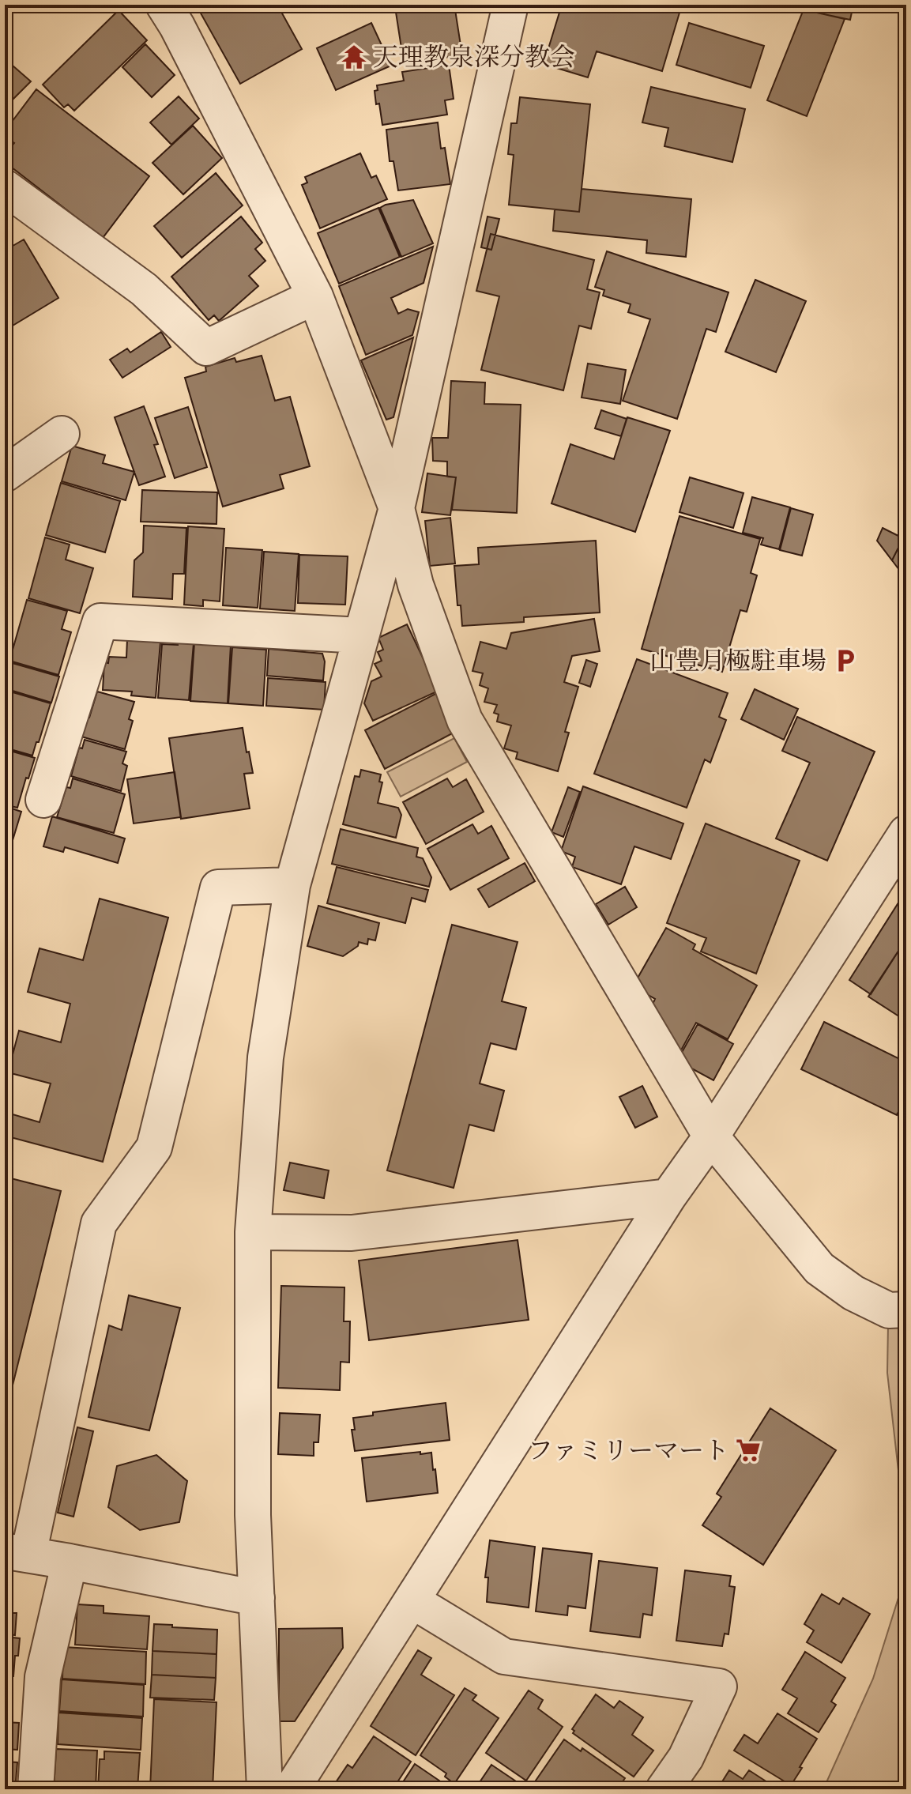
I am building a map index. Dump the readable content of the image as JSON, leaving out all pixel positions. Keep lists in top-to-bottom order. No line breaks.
{"places":{"temple":["天理教泉深分教会"],"parking":["山豊月極駐車場"],"supermarket":["ファミリーマート"]}}
